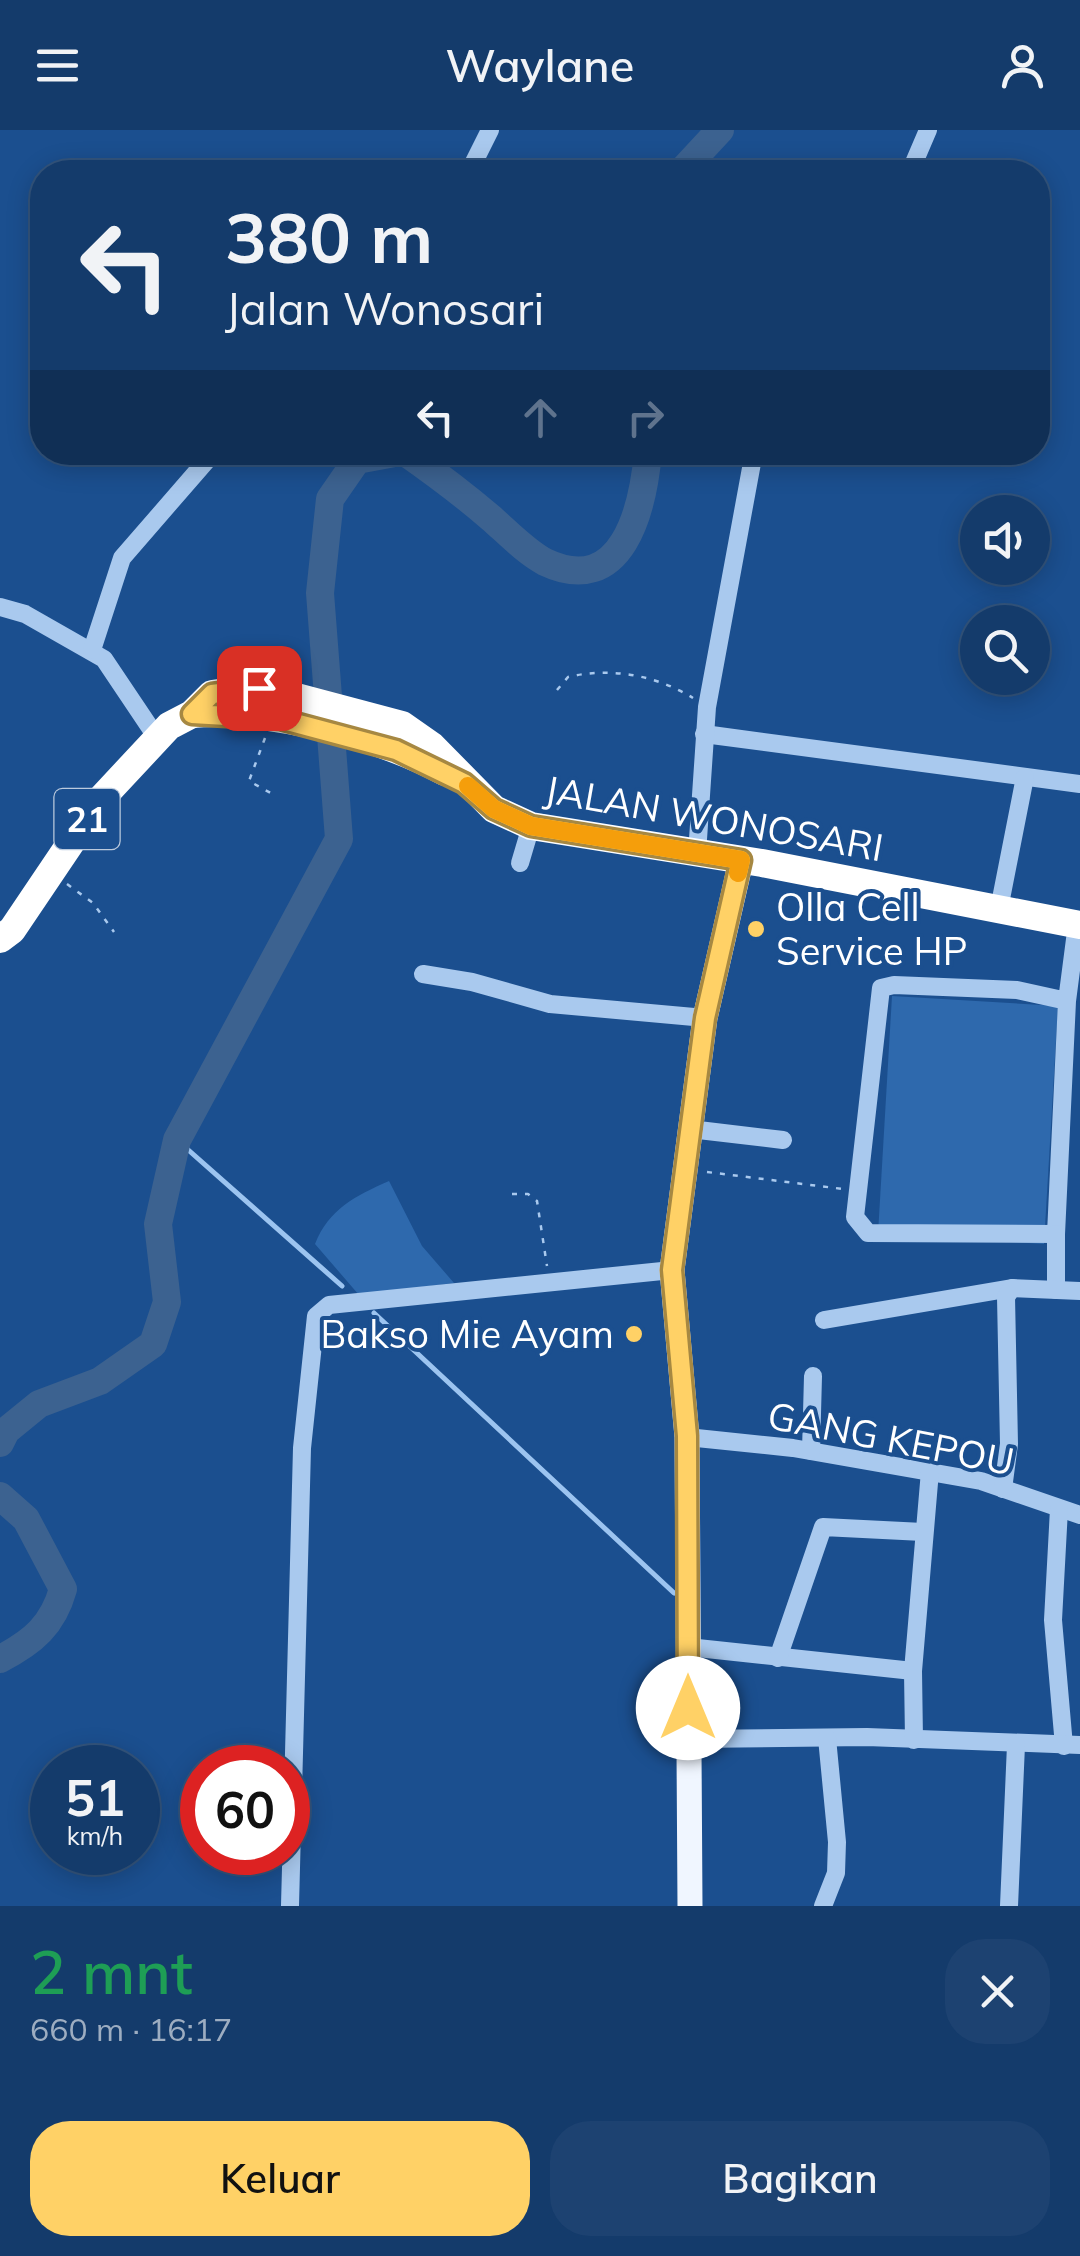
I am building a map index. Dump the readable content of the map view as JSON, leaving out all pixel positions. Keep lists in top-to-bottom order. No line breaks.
{"streets":{"highway":["JALAN WONOSARI","21"],"street":["GANG KEPOU"]},"crossings":[["JALAN WONOSARI","21"]],"places":["Olla Cell Service HP","Bakso Mie Ayam"],"page":{"header":"Waylane","turn":["380 m","Jalan Wonosari"],"speed":"51 km/h","limit":"60","heading":["2 mnt","660 m · 16:17"],"buttons":["Keluar","Bagikan"]}}
